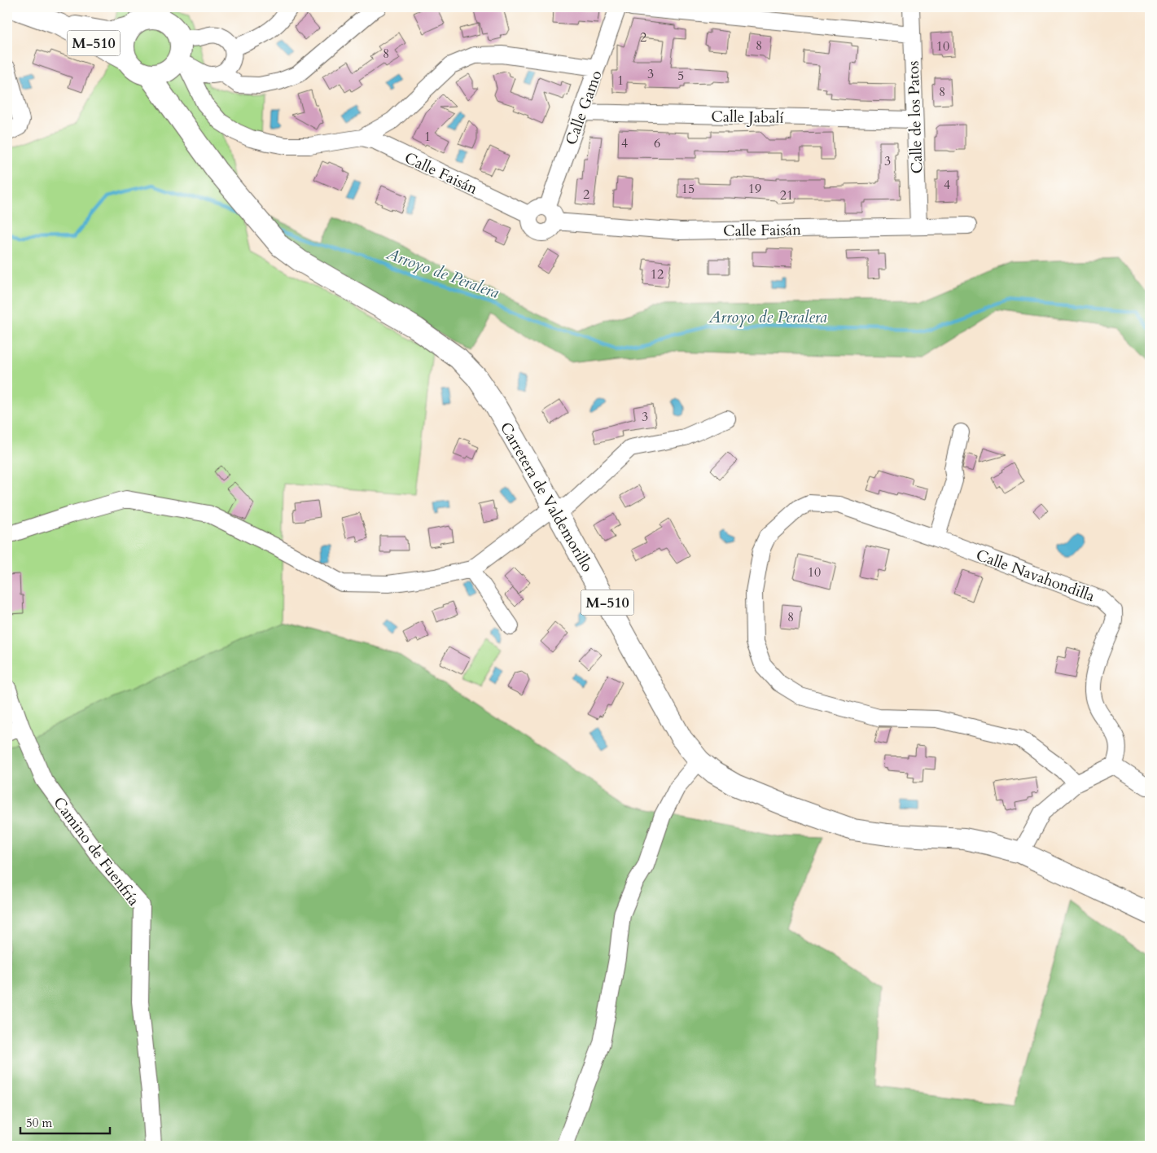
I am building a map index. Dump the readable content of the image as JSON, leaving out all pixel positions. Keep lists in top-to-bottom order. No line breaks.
{"streets":{"main road":["M-510","Carretera de Valdemorillo"],"street":["Calle Gamo","Calle Jabalí","Calle de los Patos","Calle Faisán","Calle Navahondilla","Camino de Fuenfría"]},"crossings":[["M-510","Carretera de Valdemorillo"],["Calle Gamo","Calle Jabalí"],["Calle Gamo","Calle Faisán"],["Calle Jabalí","Calle de los Patos"],["Calle de los Patos","Calle Faisán"]],"water":["Arroyo de Peralera"],"house_numbers":["2","8","10","8","3","5","1","8","1","4","6","3","4","15","19","2","21","12","3","10","8"],"scale_bar":"50 m"}
